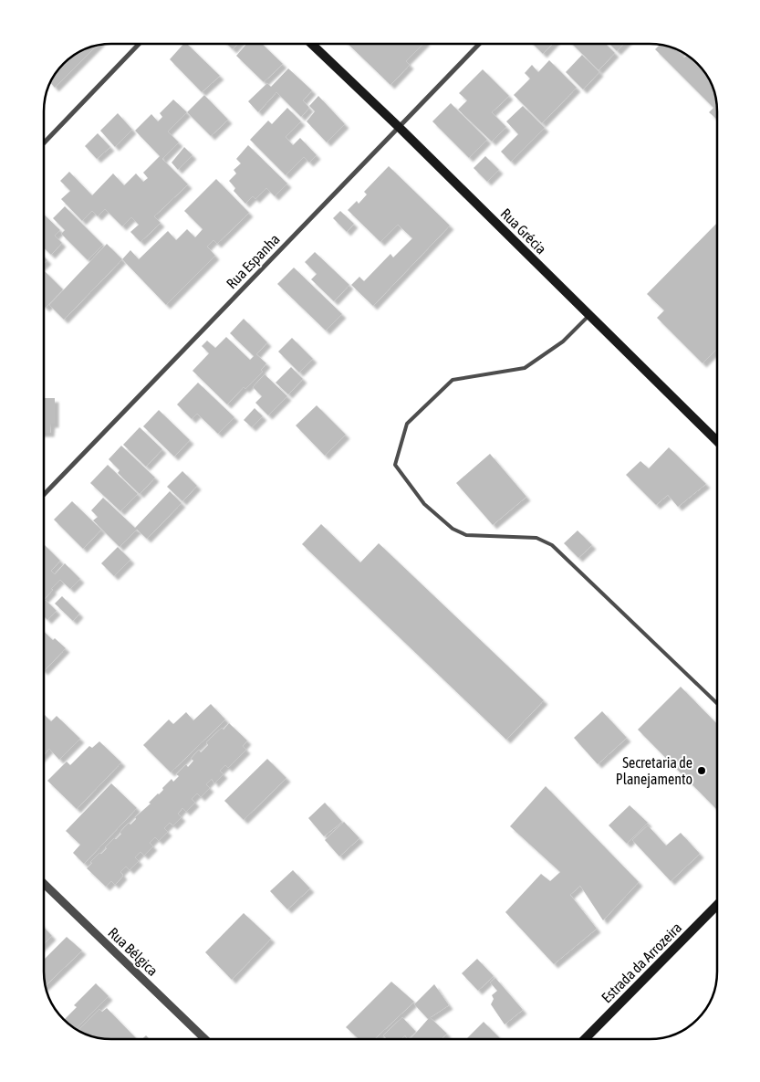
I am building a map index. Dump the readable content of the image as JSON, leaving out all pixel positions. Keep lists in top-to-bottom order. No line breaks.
{"streets":{"main road":["Rua Grécia","Estrada da Arrozeira"],"street":["Rua Espanha","Rua Bélgica"]},"crossings":[["Rua Grécia","Rua Espanha"]],"places":["Secretaria de Planejamento"]}
